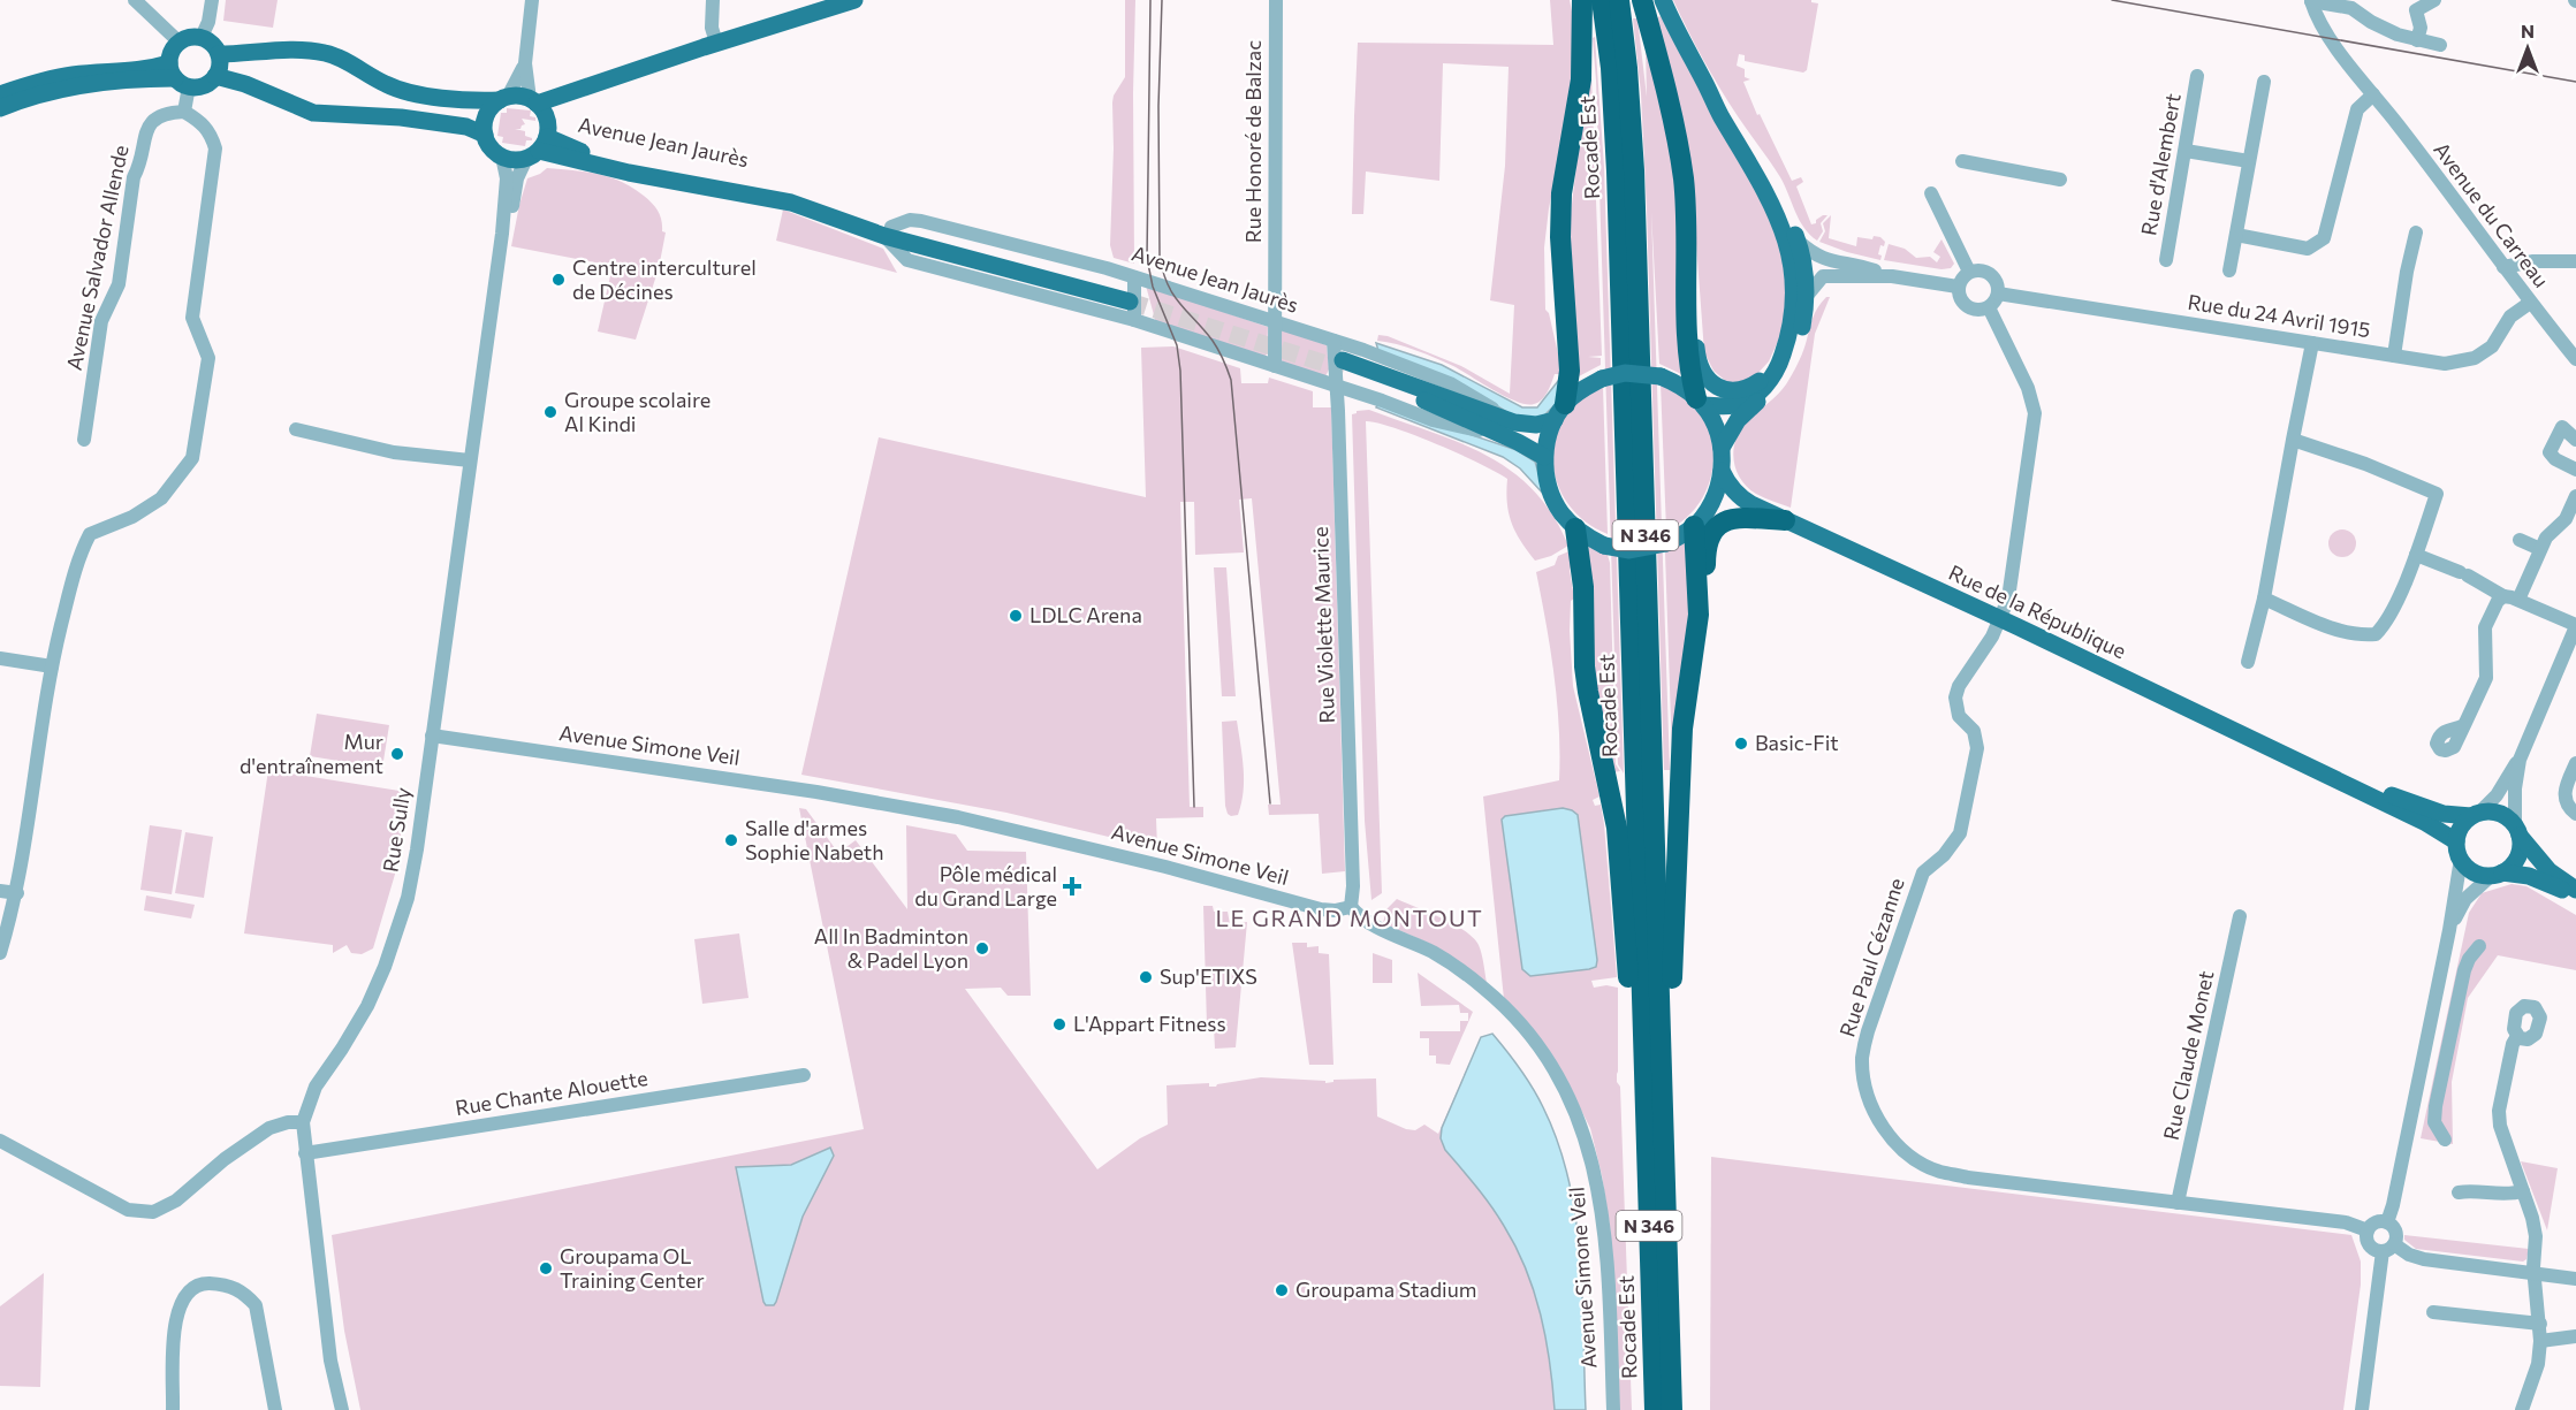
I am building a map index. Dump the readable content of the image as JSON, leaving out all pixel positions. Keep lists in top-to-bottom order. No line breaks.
{"streets":{"highway":["Rocade Est","N 346"],"main road":["Avenue Jean Jaurès","Rue de la République"],"street":["Rue Honoré de Balzac","Rue d'Alembert","Avenue du Carreau","Avenue Salvador Allende","Rue du 24 Avril 1915","Rue Violette Maurice","Avenue Simone Veil","Rue Sully","Rue Paul Cézanne","Rue Claude Monet","Rue Chante Alouette"]},"crossings":[["Rue Honoré de Balzac","Avenue Jean Jaurès"],["Avenue Jean Jaurès","Rue de la République"],["Avenue Jean Jaurès","Rue Violette Maurice"],["Avenue Jean Jaurès","Rue Sully"],["Avenue du Carreau","Rue du 24 Avril 1915"],["Rue du 24 Avril 1915","Rue Paul Cézanne"],["Rue de la République","Rue Paul Cézanne"],["Rue Violette Maurice","Avenue Simone Veil"],["Avenue Simone Veil","Rue Sully"],["Rue Sully","Rue Chante Alouette"],["Rue Paul Cézanne","Rue Claude Monet"]],"districts":["LE GRAND MONTOUT"],"places":{"other":["Centre interculturel de Décines","Groupe scolaire Al Kindi","LDLC Arena","Basic-Fit","Mur d'entraînement","Salle d'armes Sophie Nabeth","All In Badminton & Padel Lyon","Sup'ETIXS","L'Appart Fitness","Groupama OL Training Center","Groupama Stadium"],"health":["Pôle médical du Grand Large"]},"north":"top"}
